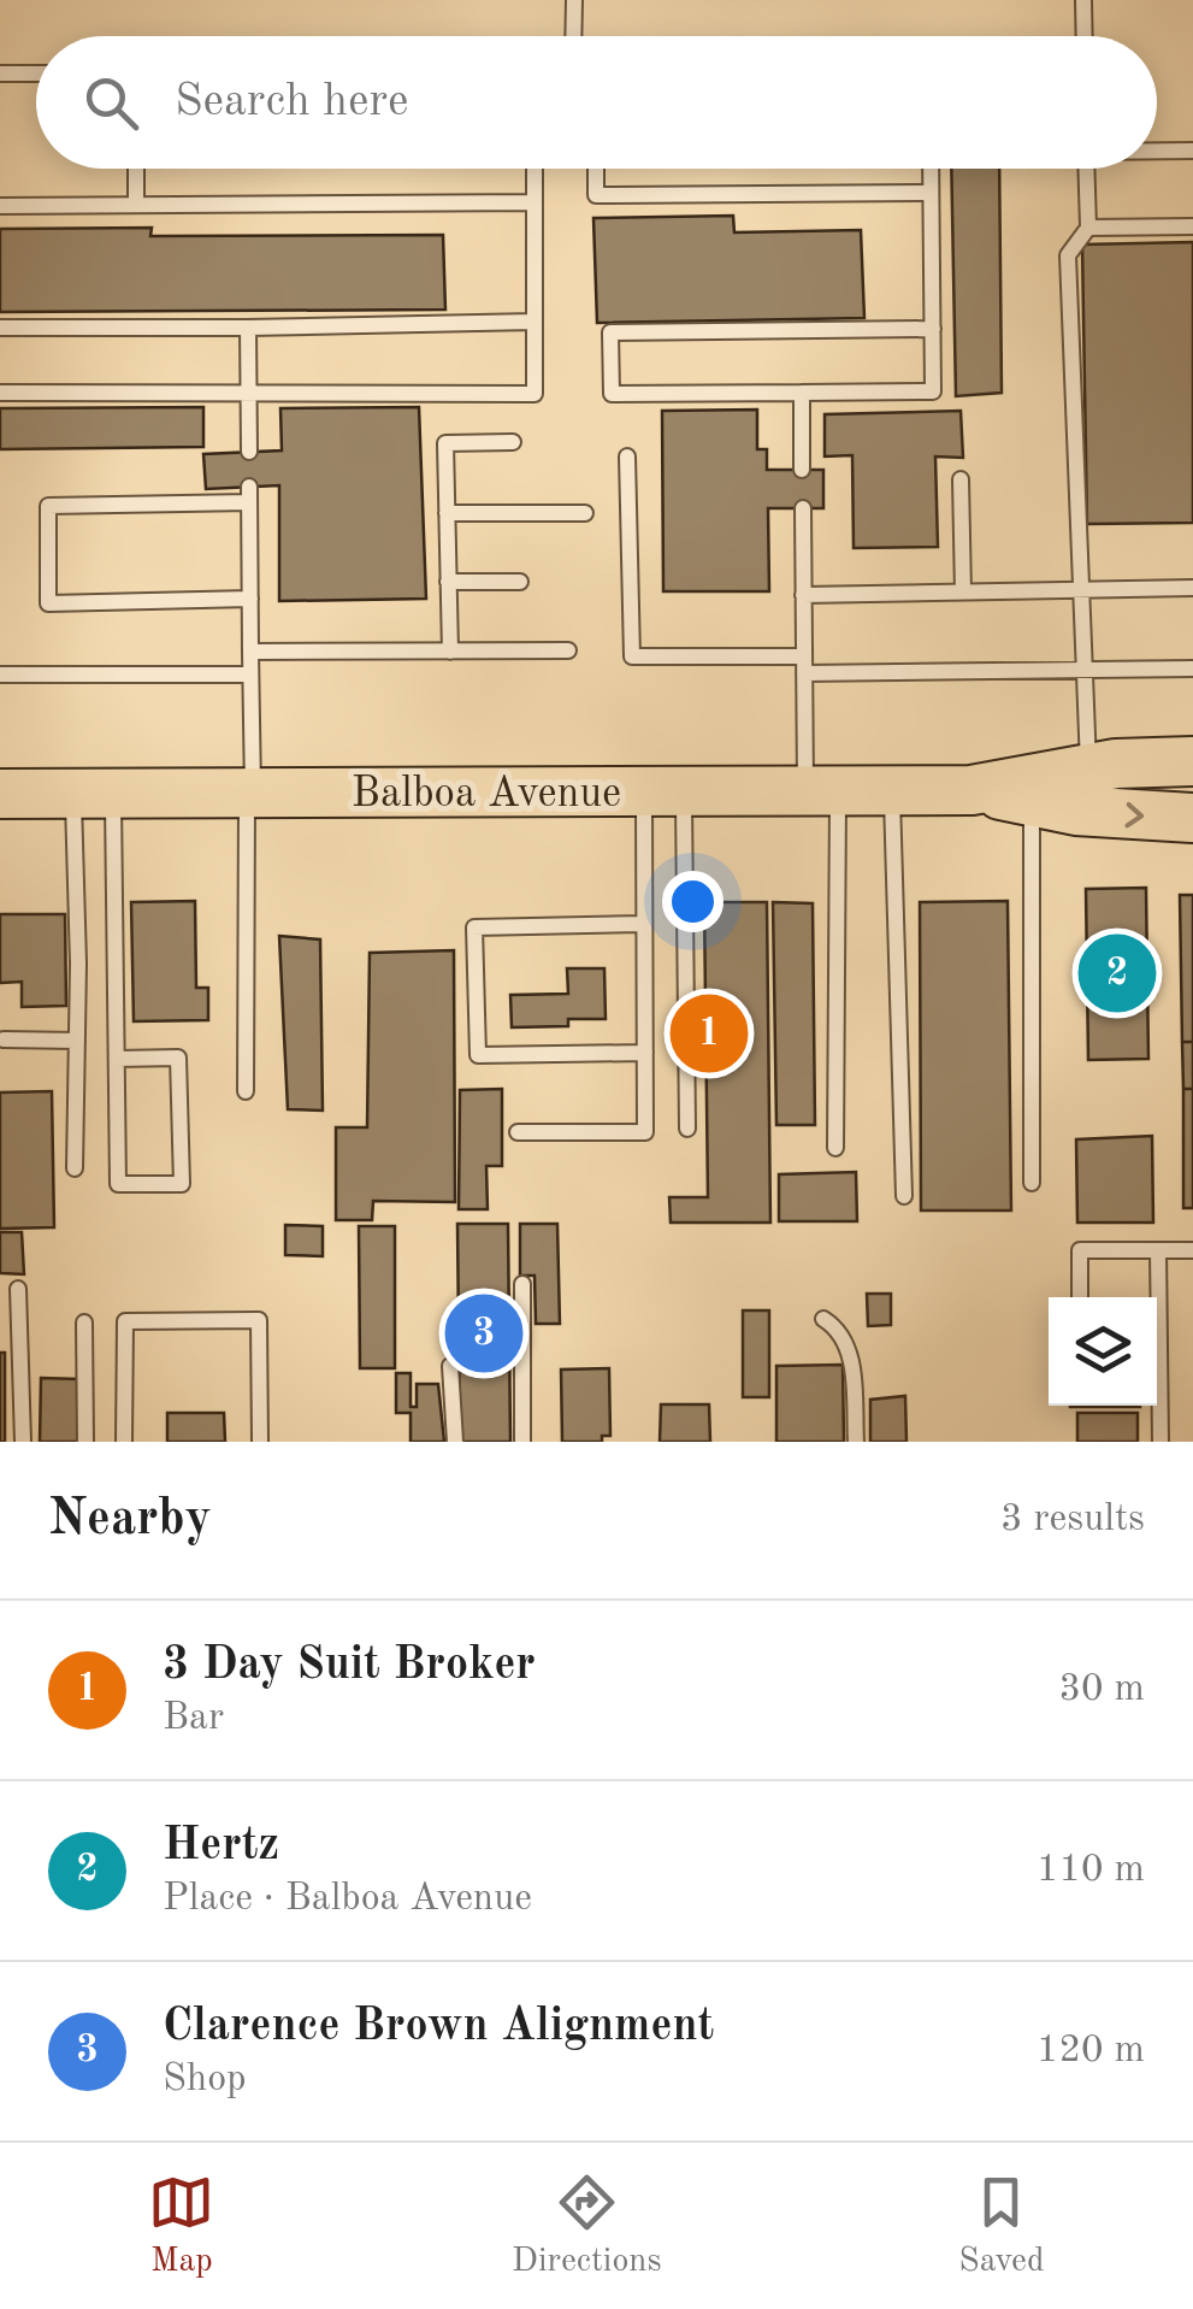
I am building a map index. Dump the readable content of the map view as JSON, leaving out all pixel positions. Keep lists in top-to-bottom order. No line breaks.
{"streets":{"main road":["Balboa Avenue"]},"page":{"search":"Search here","pins":["2","1","3"],"heading":["Nearby","3 results"],"list":[{"mark":"1","name":"3 Day Suit Broker","note":"Bar","value":"30 m"},{"mark":"2","name":"Hertz","note":"Place · Balboa Avenue","value":"110 m"},{"mark":"3","name":"Clarence Brown Alignment","note":"Shop","value":"120 m"}],"nav":["Map","Directions","Saved"]}}
